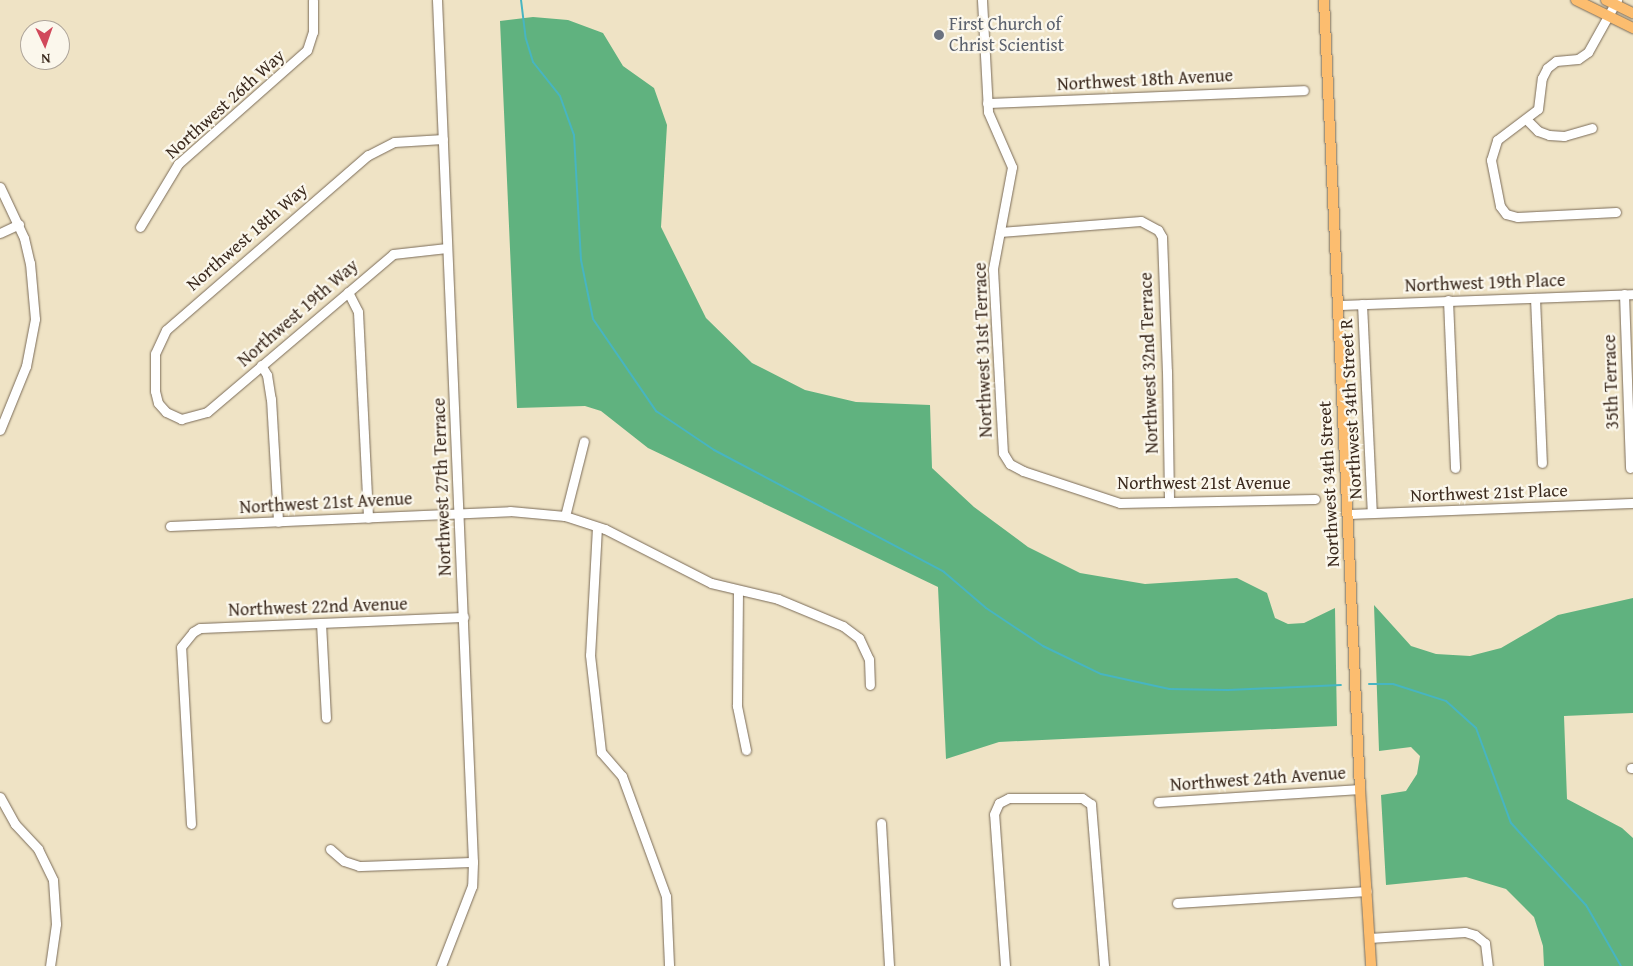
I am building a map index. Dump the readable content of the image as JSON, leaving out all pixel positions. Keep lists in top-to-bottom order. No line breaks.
{"streets":{"main road":["Northwest 34th Street"],"street":["Northwest 18th Avenue","Northwest 26th Way","Northwest 18th Way","Northwest 19th Place","Northwest 19th Way","Northwest 31st Terrace","Northwest 32nd Terrace","35th Terrace","Northwest 34th Street R","Northwest 21st Avenue","Northwest 27th Terrace","Northwest 21st Place","Northwest 22nd Avenue","Northwest 24th Avenue"]},"crossings":[["Northwest 18th Avenue","Northwest 31st Terrace"],["Northwest 18th Way","Northwest 19th Way"],["Northwest 18th Way","Northwest 27th Terrace"],["Northwest 19th Place","35th Terrace"],["Northwest 19th Place","Northwest 34th Street R"],["Northwest 19th Place","Northwest 34th Street"],["Northwest 19th Way","Northwest 27th Terrace"],["Northwest 31st Terrace","Northwest 32nd Terrace"],["Northwest 31st Terrace","Northwest 21st Avenue"],["Northwest 32nd Terrace","Northwest 21st Avenue"],["Northwest 34th Street R","Northwest 21st Place"],["Northwest 21st Avenue","Northwest 27th Terrace"],["Northwest 34th Street","Northwest 21st Place"],["Northwest 34th Street","Northwest 24th Avenue"],["Northwest 27th Terrace","Northwest 22nd Avenue"]],"places":["First Church of Christ Scientist"],"north":"bottom"}
